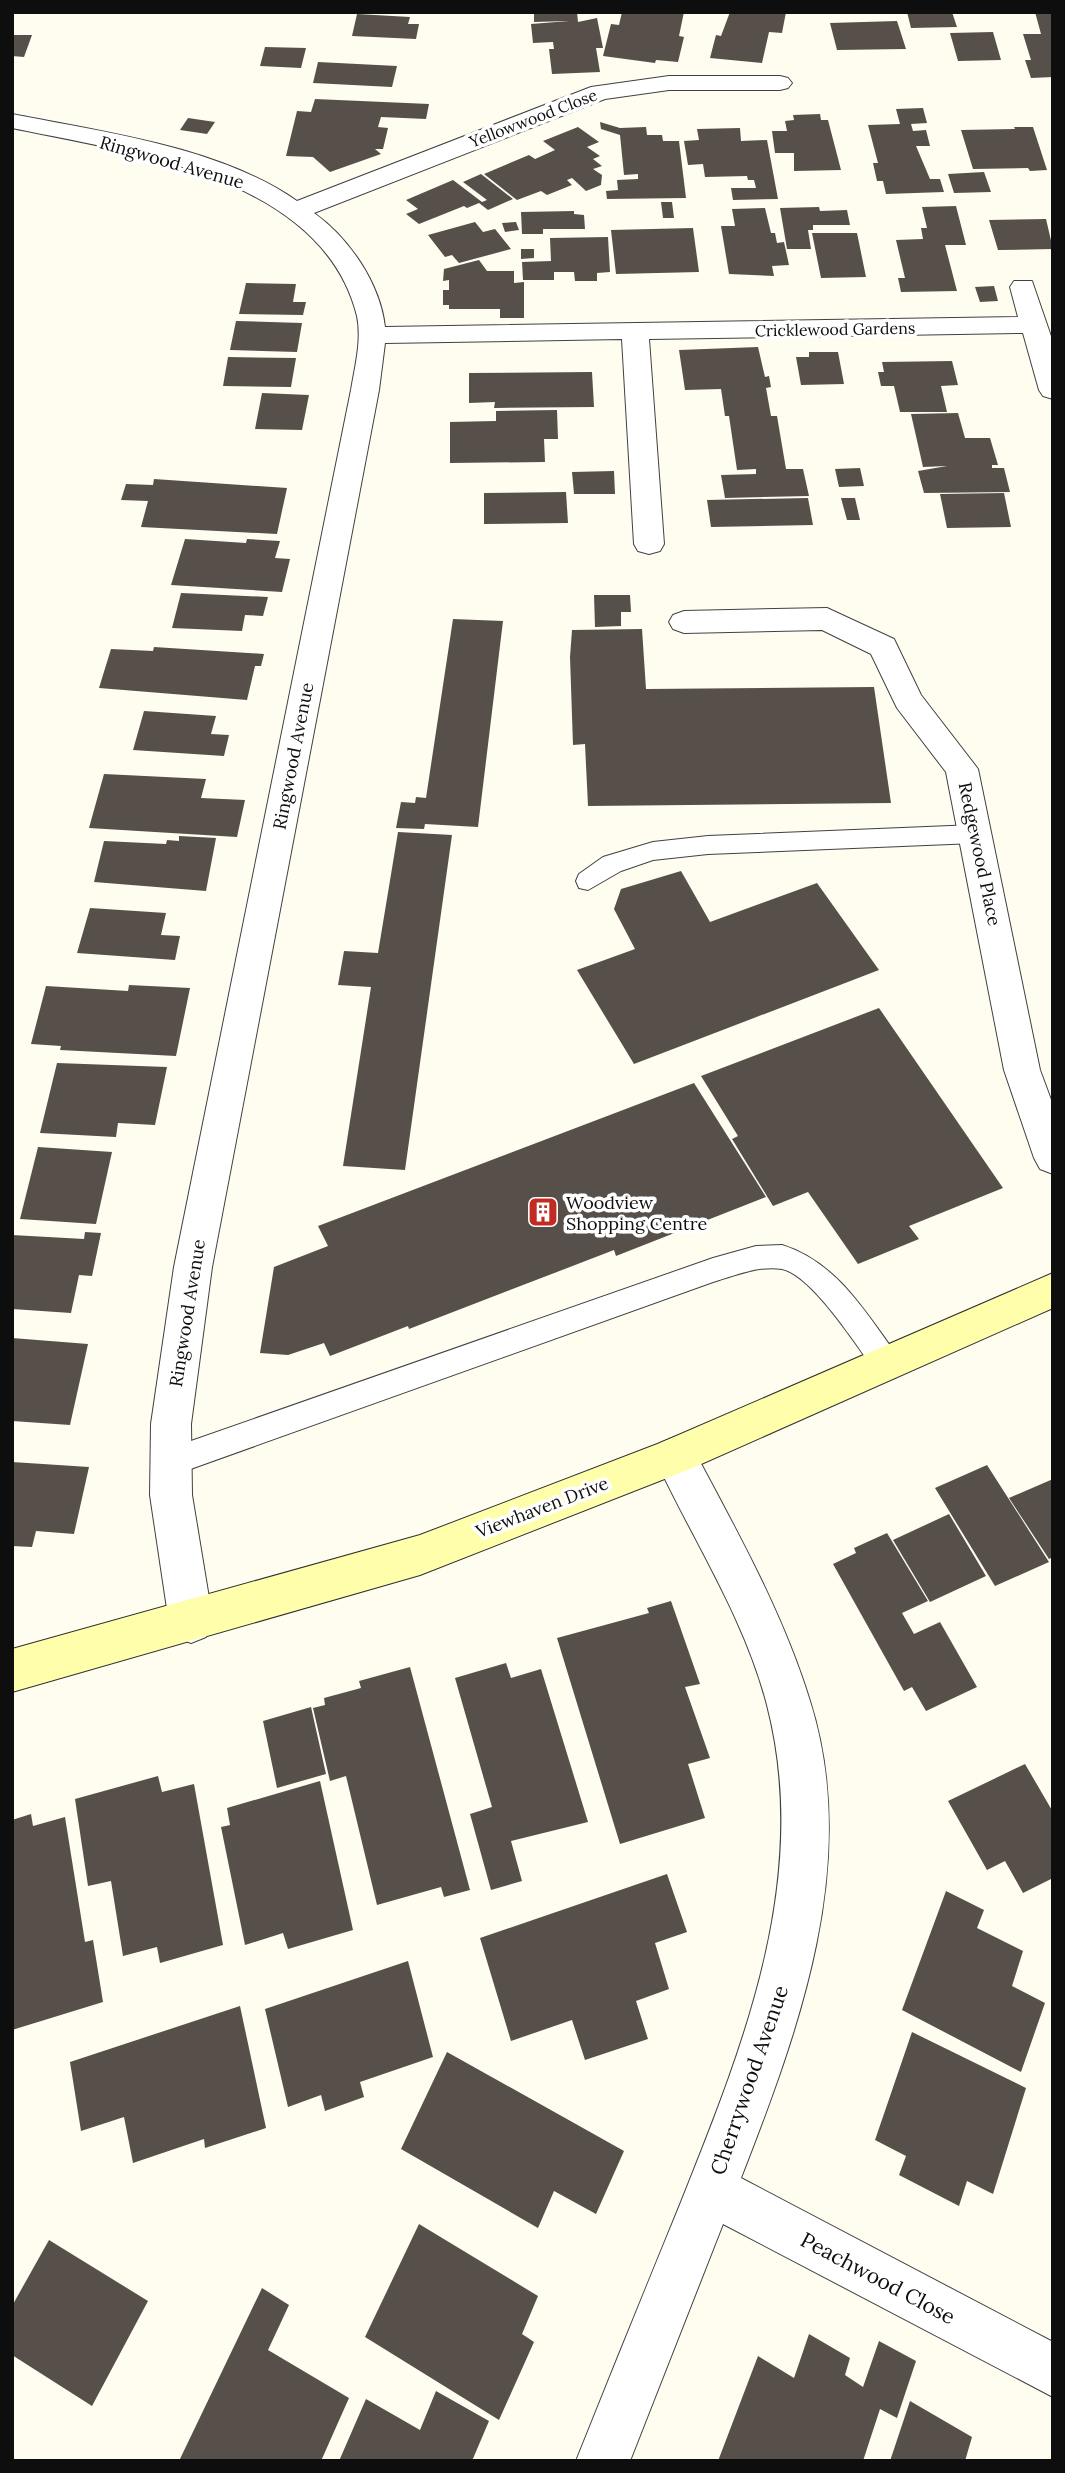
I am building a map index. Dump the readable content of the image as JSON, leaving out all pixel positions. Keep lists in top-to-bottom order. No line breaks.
{"streets":{"street":["Yellowwood Close","Ringwood Avenue","Cricklewood Gardens","Redgewood Place","Viewhaven Drive","Cherrywood Avenue","Peachwood Close"]},"crossings":[["Yellowwood Close","Ringwood Avenue"],["Ringwood Avenue","Cricklewood Gardens"],["Ringwood Avenue","Viewhaven Drive"],["Viewhaven Drive","Cherrywood Avenue"],["Cherrywood Avenue","Peachwood Close"]],"places":{"building":["Woodview Shopping Centre"]}}
